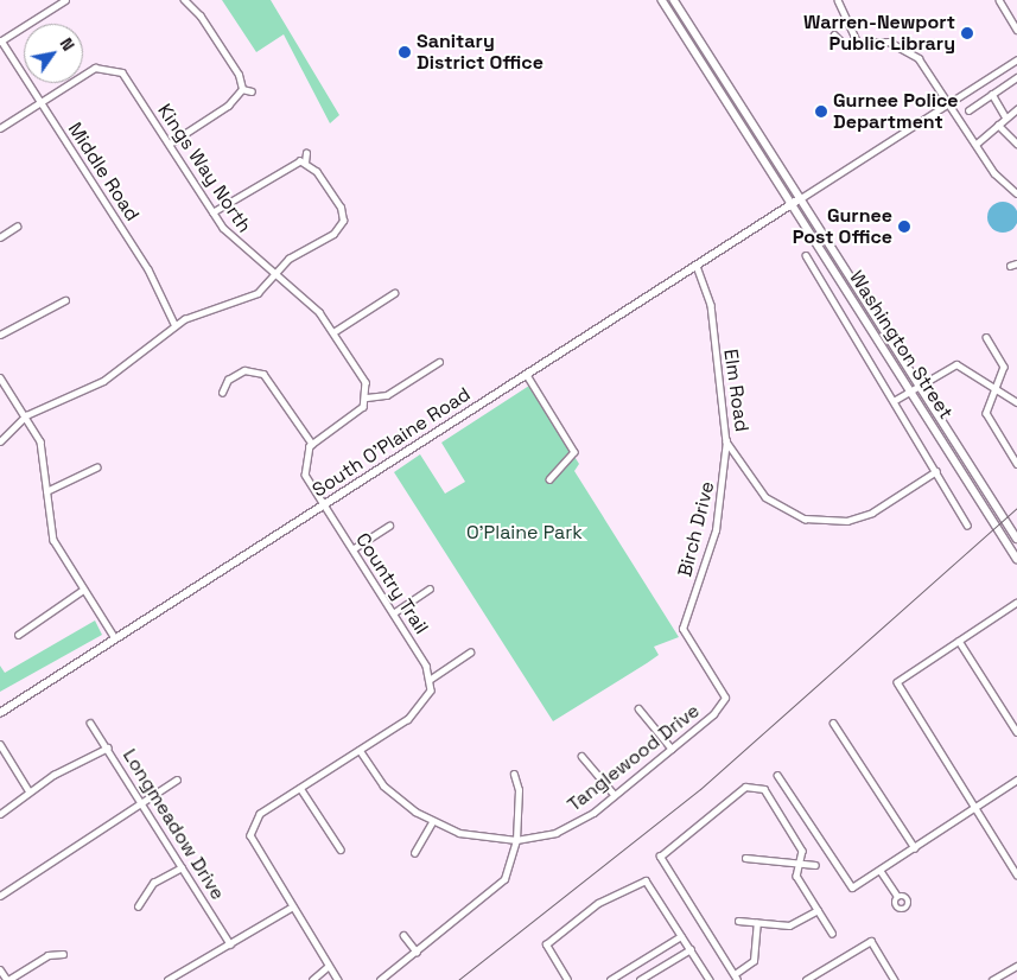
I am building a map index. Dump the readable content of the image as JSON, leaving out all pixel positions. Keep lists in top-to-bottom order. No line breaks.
{"streets":{"main road":["Washington Street","South O'Plaine Road"],"street":["Kings Way North","Middle Road","Elm Road","Birch Drive","Country Trail","Tanglewood Drive","Longmeadow Drive"]},"crossings":[["Kings Way North","Middle Road"],["Washington Street","South O'Plaine Road"],["Elm Road","South O'Plaine Road"],["Elm Road","Birch Drive"],["South O'Plaine Road","Country Trail"],["Birch Drive","Tanglewood Drive"]],"parks":["O'Plaine Park"],"places":["Warren-Newport Public Library","Sanitary District Office","Gurnee Police Department","Gurnee Post Office"],"north":"top right"}
